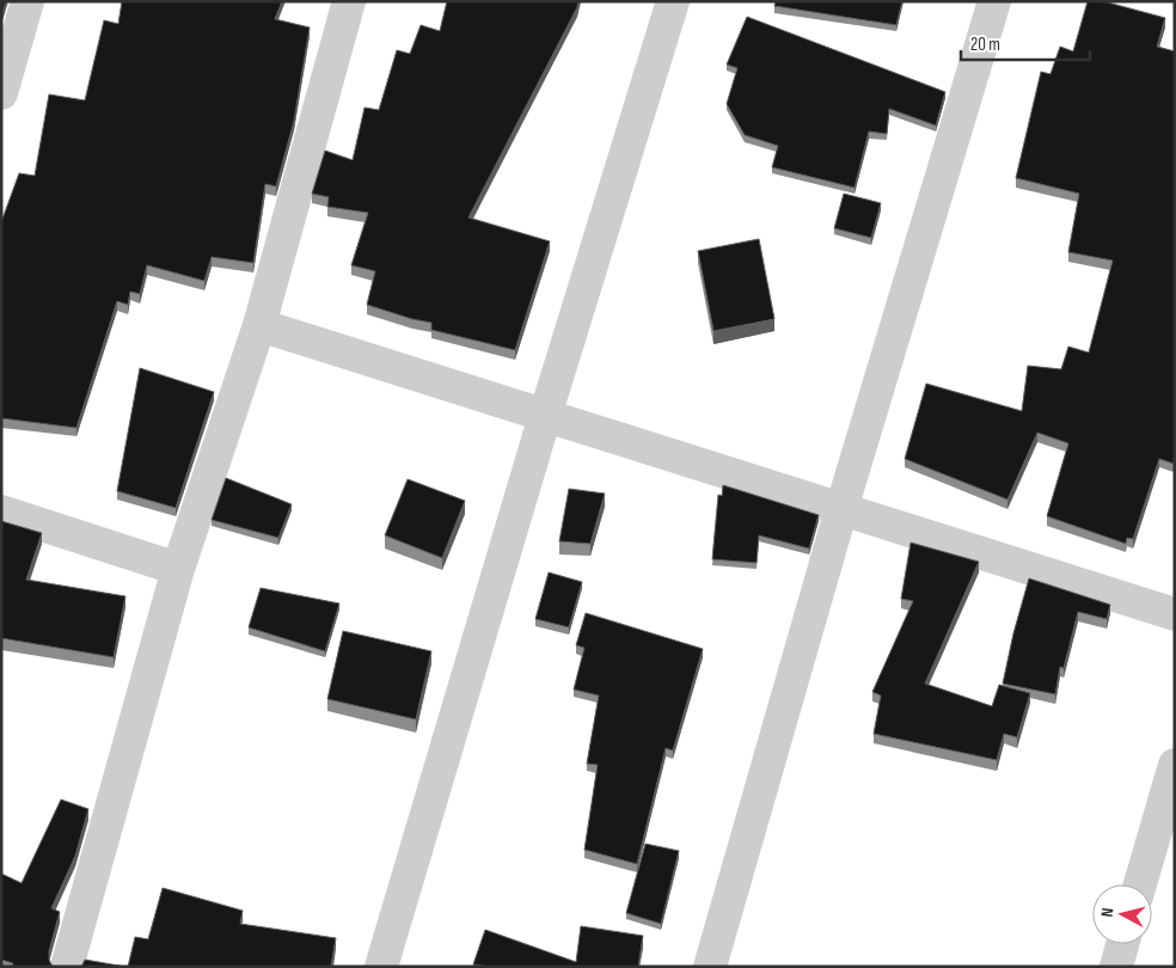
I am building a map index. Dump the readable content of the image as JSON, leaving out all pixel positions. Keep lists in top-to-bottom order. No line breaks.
{"scale_bar":"20 m","north":"left"}
